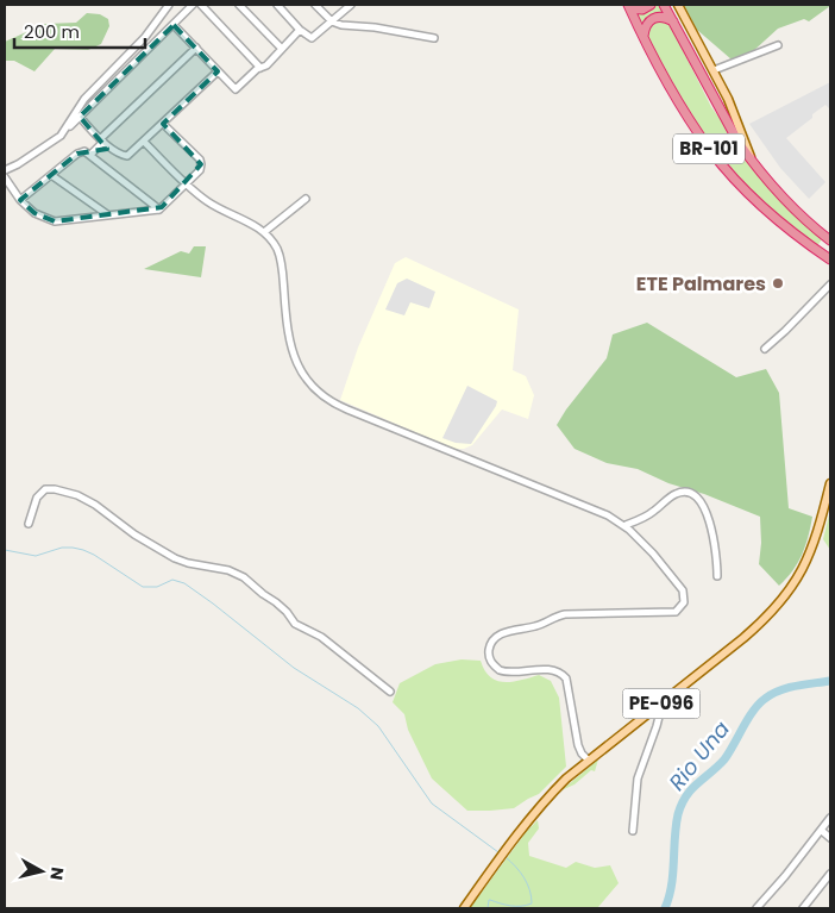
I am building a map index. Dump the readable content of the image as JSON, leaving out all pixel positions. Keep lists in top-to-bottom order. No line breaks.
{"streets":{"highway":["BR-101"],"main road":["PE-096"]},"water":["Rio Una"],"places":["ETE Palmares"],"scale_bar":"200 m","north":"right"}
